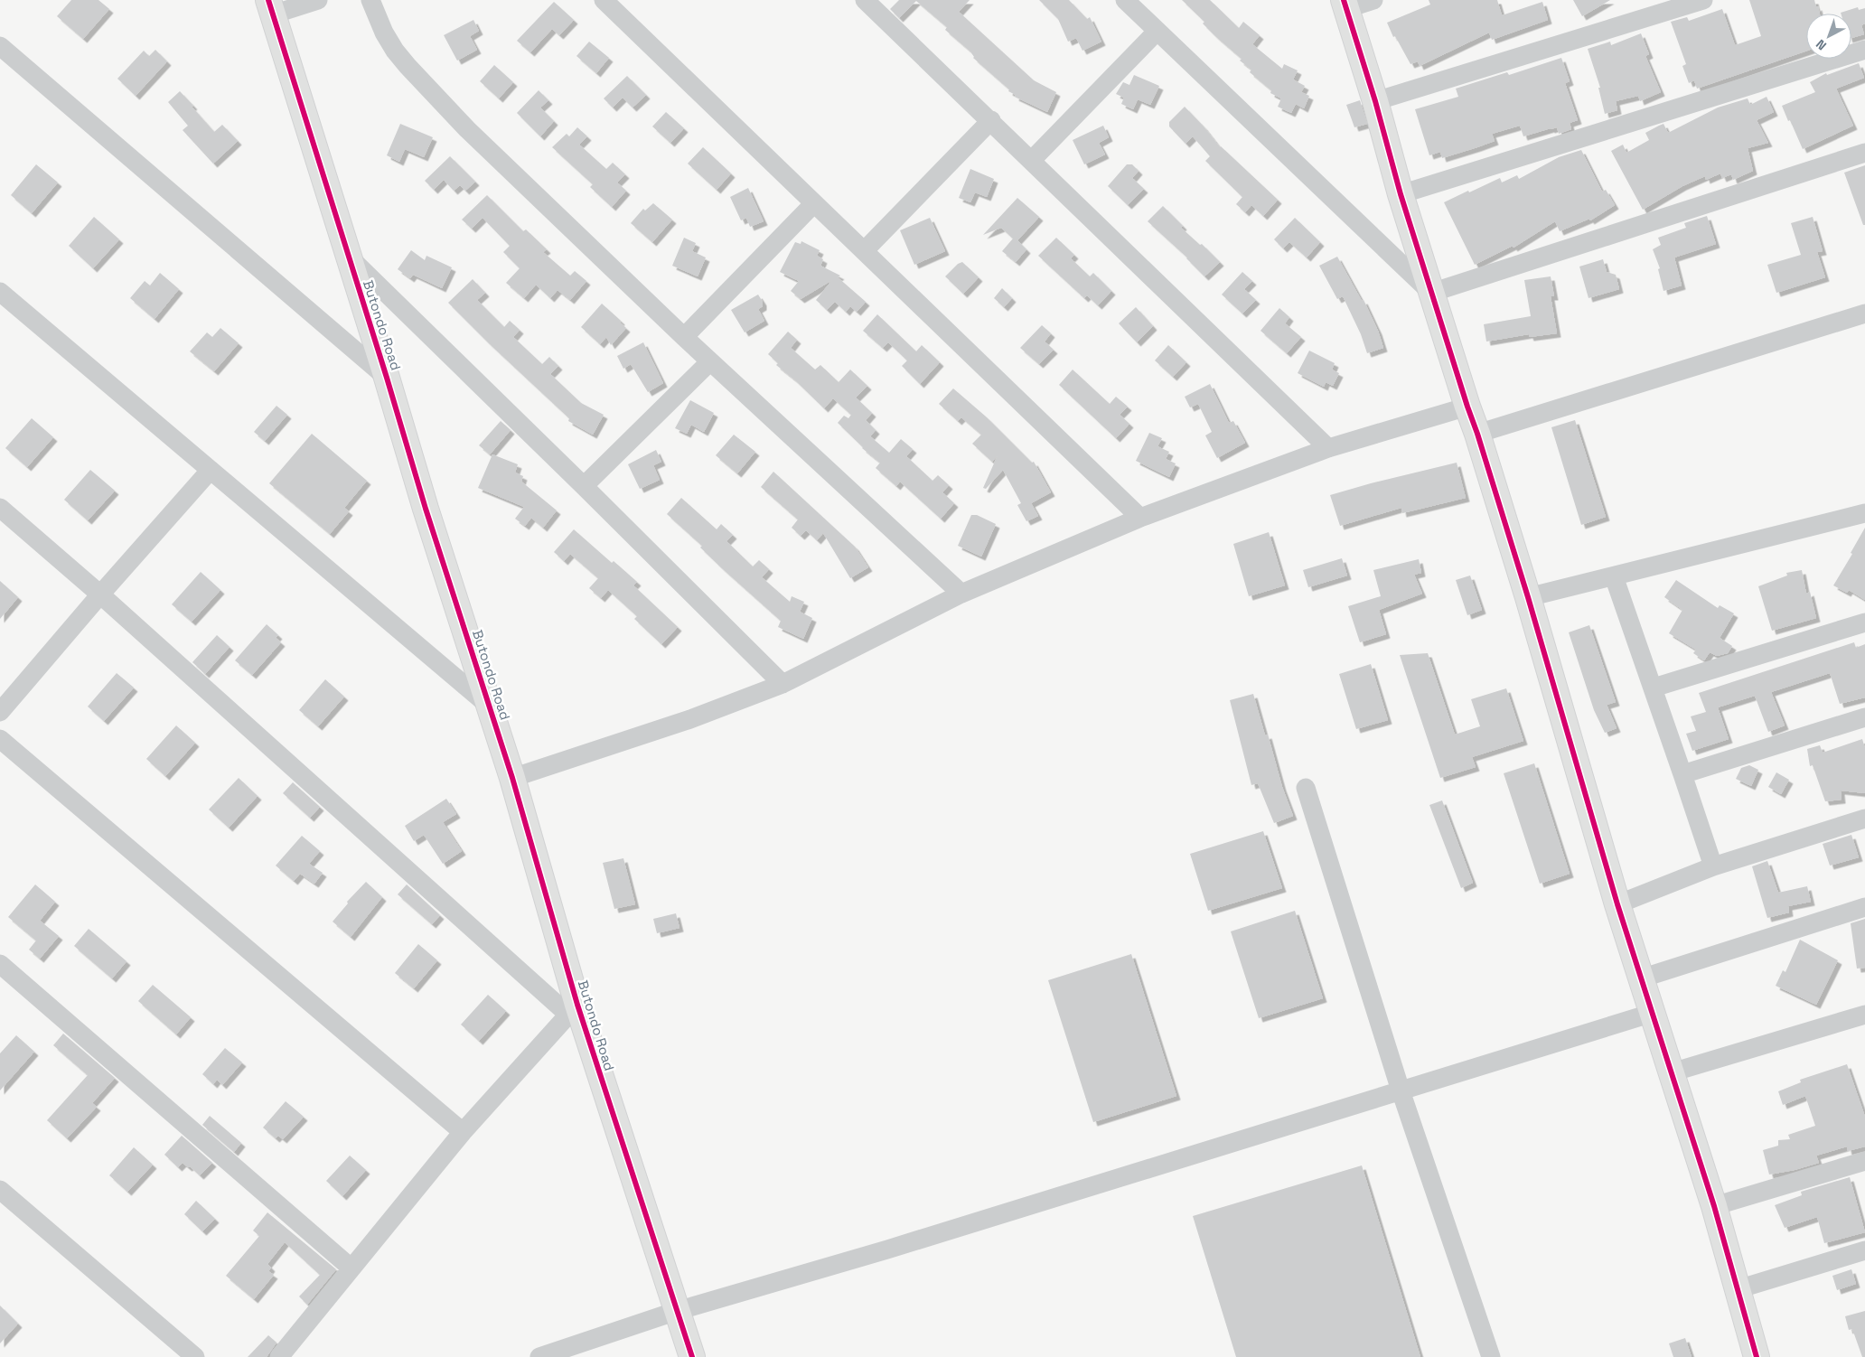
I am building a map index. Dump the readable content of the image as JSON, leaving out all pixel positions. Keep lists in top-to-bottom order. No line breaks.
{"streets":{"street":["Butondo Road"]},"north":"bottom left"}
